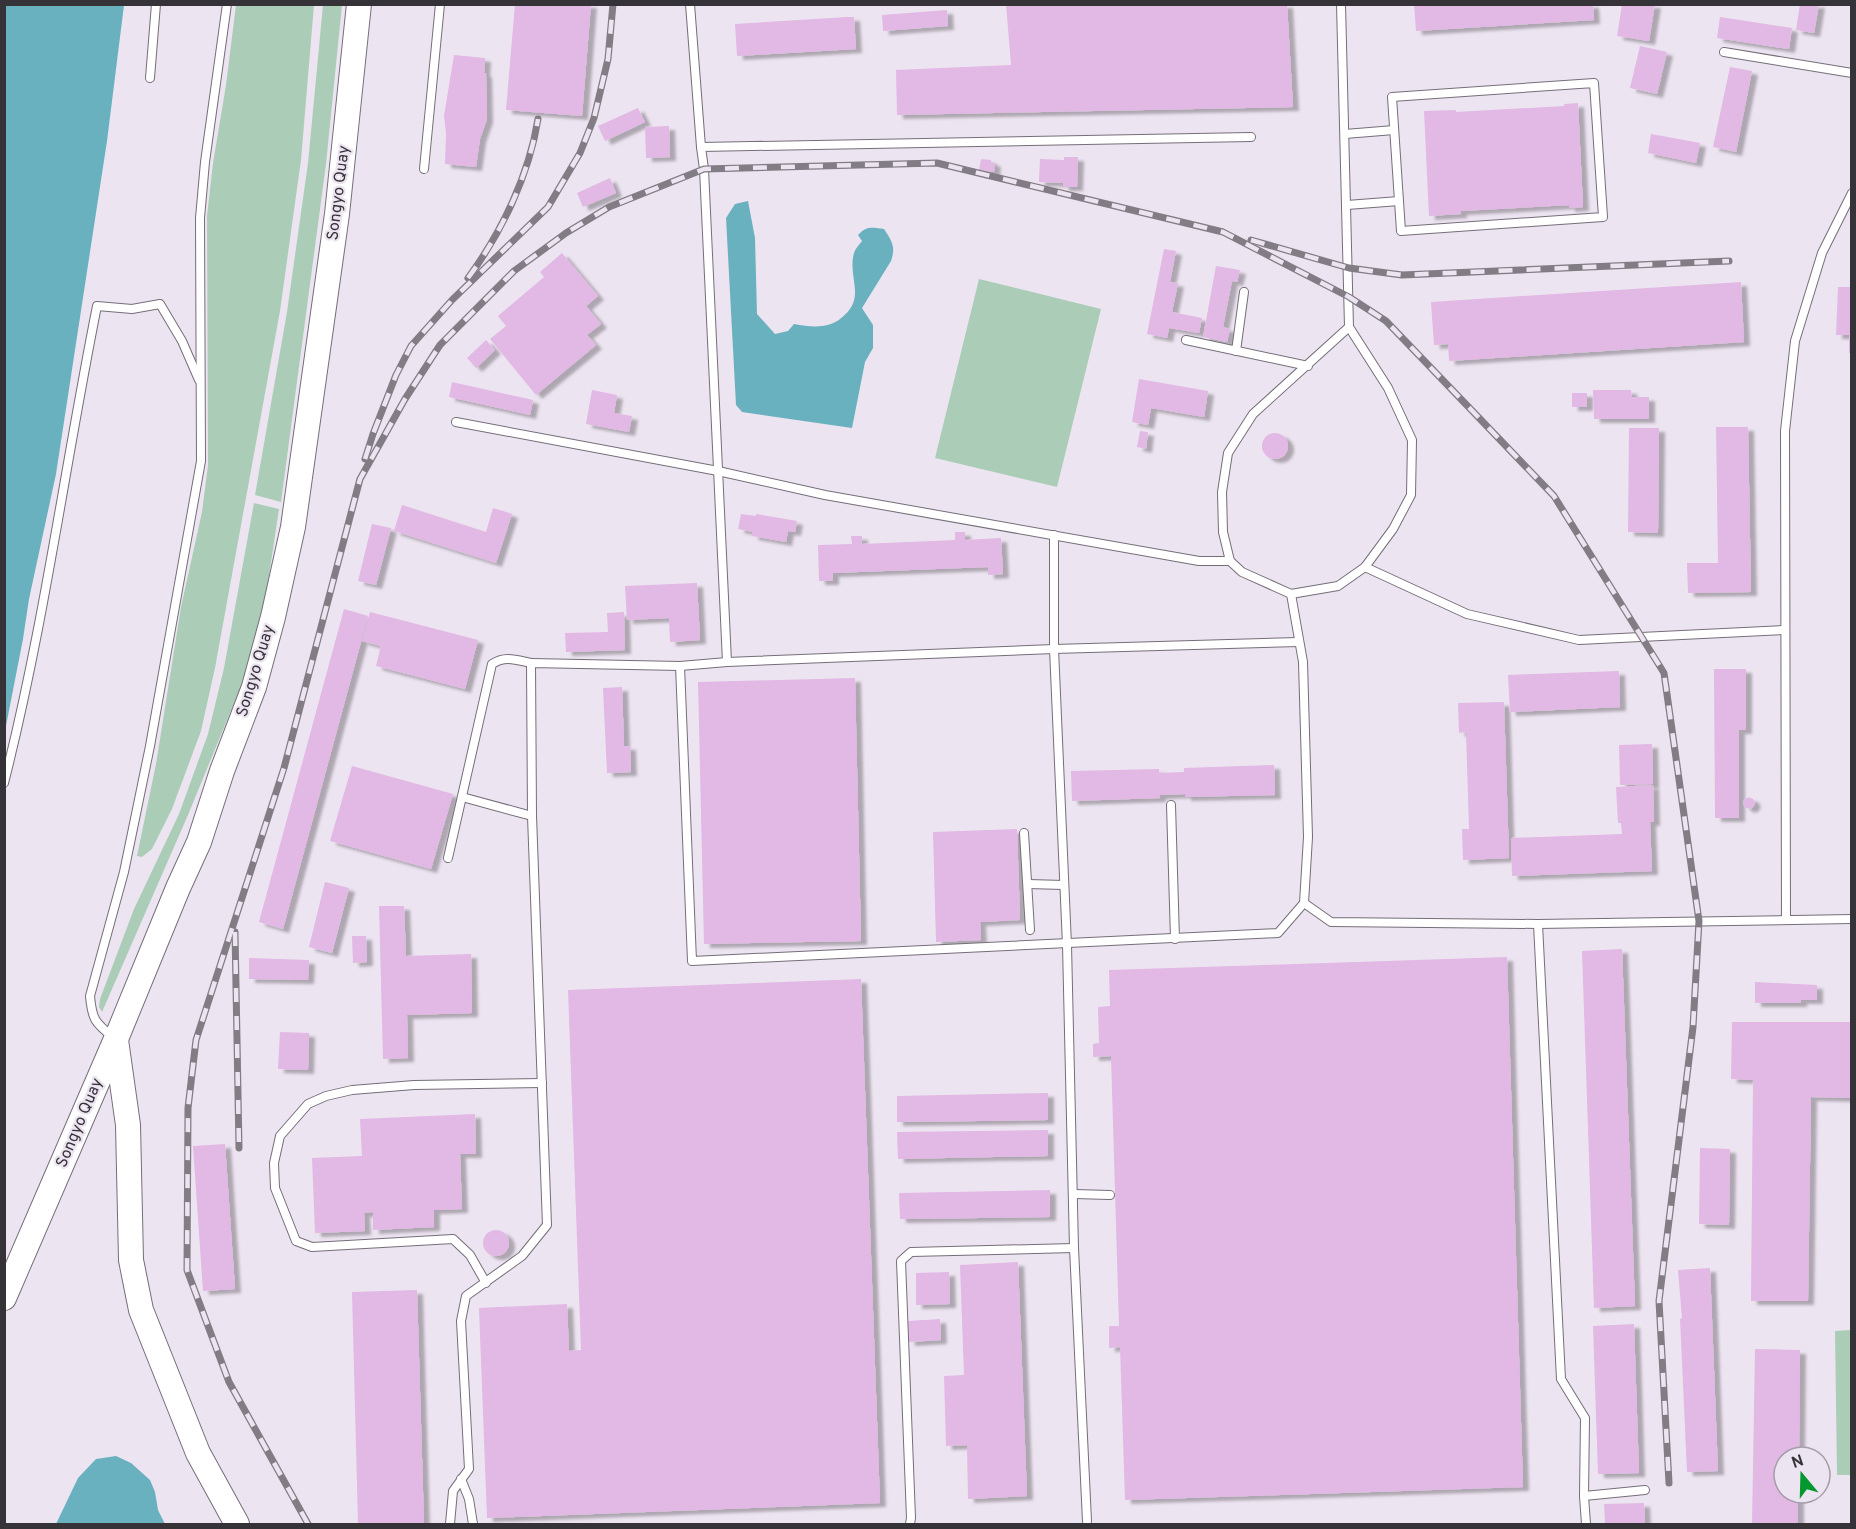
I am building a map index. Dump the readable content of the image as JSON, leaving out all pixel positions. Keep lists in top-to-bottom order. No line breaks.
{"streets":{"main road":["Songyo Quay"]},"north":"top"}
